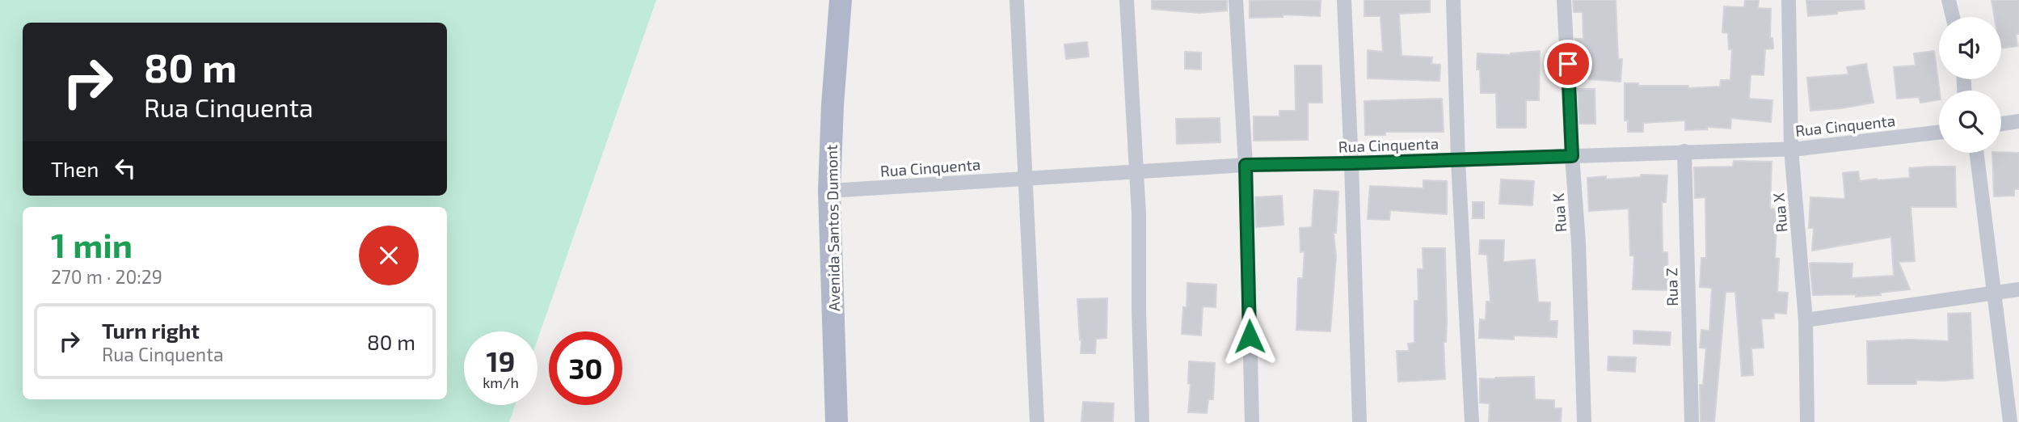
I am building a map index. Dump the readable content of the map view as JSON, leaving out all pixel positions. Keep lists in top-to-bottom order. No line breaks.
{"streets":{"main road":["Avenida Santos Dumont"],"street":["Rua Cinquenta","Rua K","Rua X","Rua Z"]},"crossings":[["Rua Cinquenta","Rua K"],["Rua Cinquenta","Rua X"],["Rua Cinquenta","Avenida Santos Dumont"],["Rua Cinquenta","Rua Z"]],"page":{"turn":["80 m","Rua Cinquenta"],"then":"Then","heading":["1 min","270 m · 20:29"],"list":[{"name":"Turn right","note":"Rua Cinquenta","value":"80 m"}],"speed":"19 km/h","limit":"30"}}
